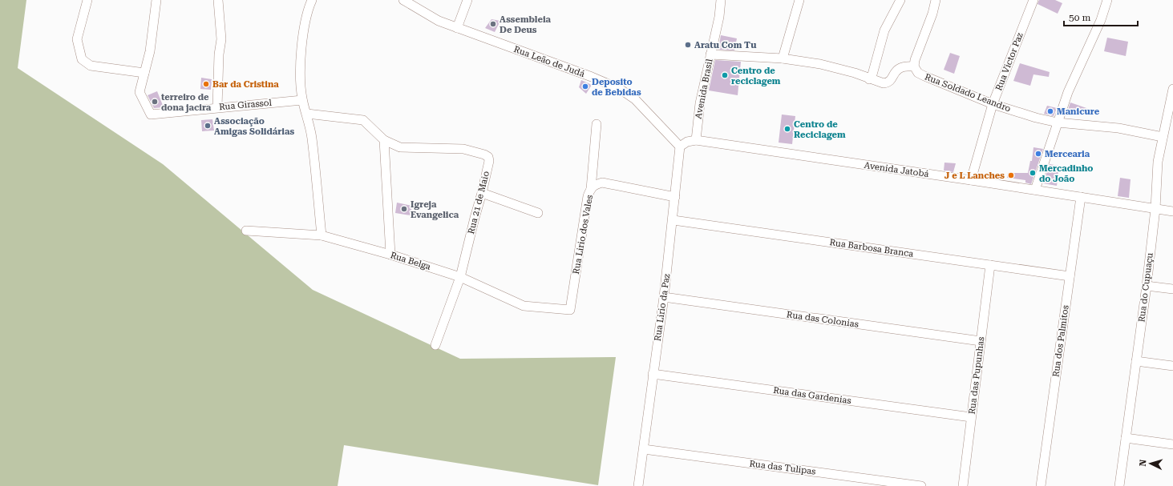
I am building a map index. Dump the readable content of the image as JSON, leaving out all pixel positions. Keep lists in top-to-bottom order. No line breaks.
{"streets":{"street":["Rua Leão de Judá","Rua Victor Paz","Avenida Brasil","Rua Soldado Leandro","Rua Girassol","Avenida Jatobá","Rua 21 de Maio","Rua Lirio dos Vales","Rua Barbosa Branca","Rua Belga","Rua do Cupuaçu","Rua Lirio da Paz","Rua das Colonias","Rua dos Palmitos","Rua das Pupunhas","Rua das Gardenias","Rua das Tulipas"]},"crossings":[["Rua Leão de Judá","Rua Lirio da Paz"],["Rua Victor Paz","Rua Soldado Leandro"],["Rua Victor Paz","Avenida Jatobá"],["Avenida Brasil","Avenida Jatobá"],["Rua Soldado Leandro","Rua do Cupuaçu"],["Avenida Jatobá","Rua do Cupuaçu"],["Avenida Jatobá","Rua dos Palmitos"],["Rua 21 de Maio","Rua Belga"],["Rua Lirio dos Vales","Rua Belga"],["Rua Lirio dos Vales","Rua Lirio da Paz"],["Rua Barbosa Branca","Rua Lirio da Paz"],["Rua Barbosa Branca","Rua dos Palmitos"],["Rua Barbosa Branca","Rua das Pupunhas"],["Rua Lirio da Paz","Rua das Colonias"],["Rua Lirio da Paz","Rua das Gardenias"],["Rua Lirio da Paz","Rua das Tulipas"],["Rua das Colonias","Rua das Pupunhas"],["Rua das Pupunhas","Rua das Gardenias"]],"places":["Assembleia De Deus","Aratu Com Tu","Centro de reciclagem","Bar da Cristina","Deposito de Bebidas","terreiro de dona jacira","Manicure","Associação Amigas Solidárias","Centro de Reciclagem","Mercearia","Mercadinho do João","J e L Lanches","Igreja Evangelica"],"scale_bar":"50 m","north":"left"}
